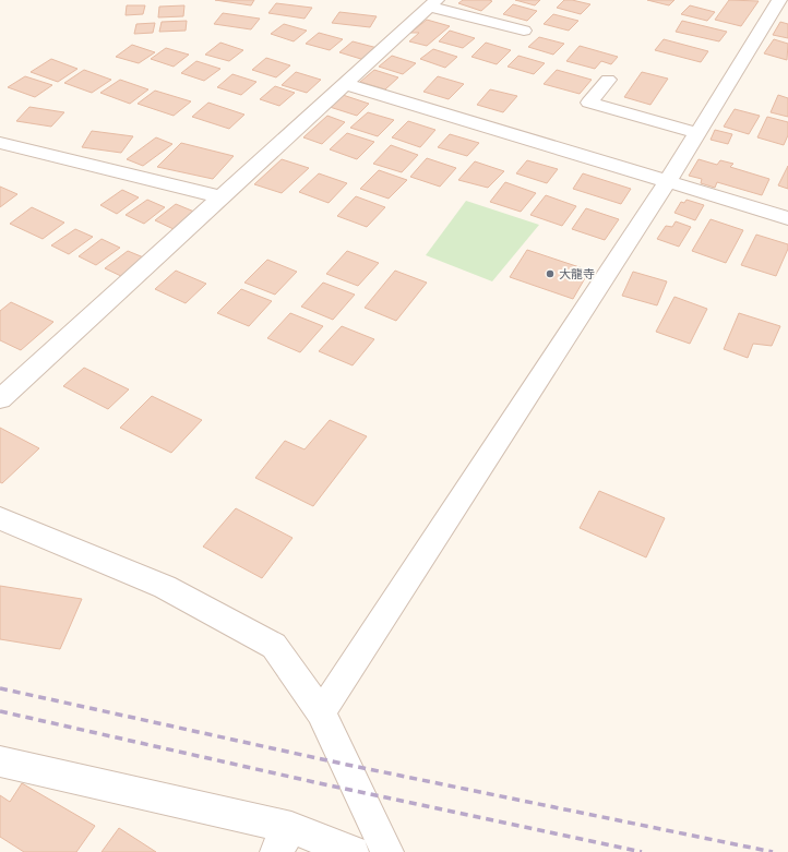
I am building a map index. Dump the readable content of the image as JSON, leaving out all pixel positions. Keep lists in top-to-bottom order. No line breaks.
{"places":["大龍寺"]}
